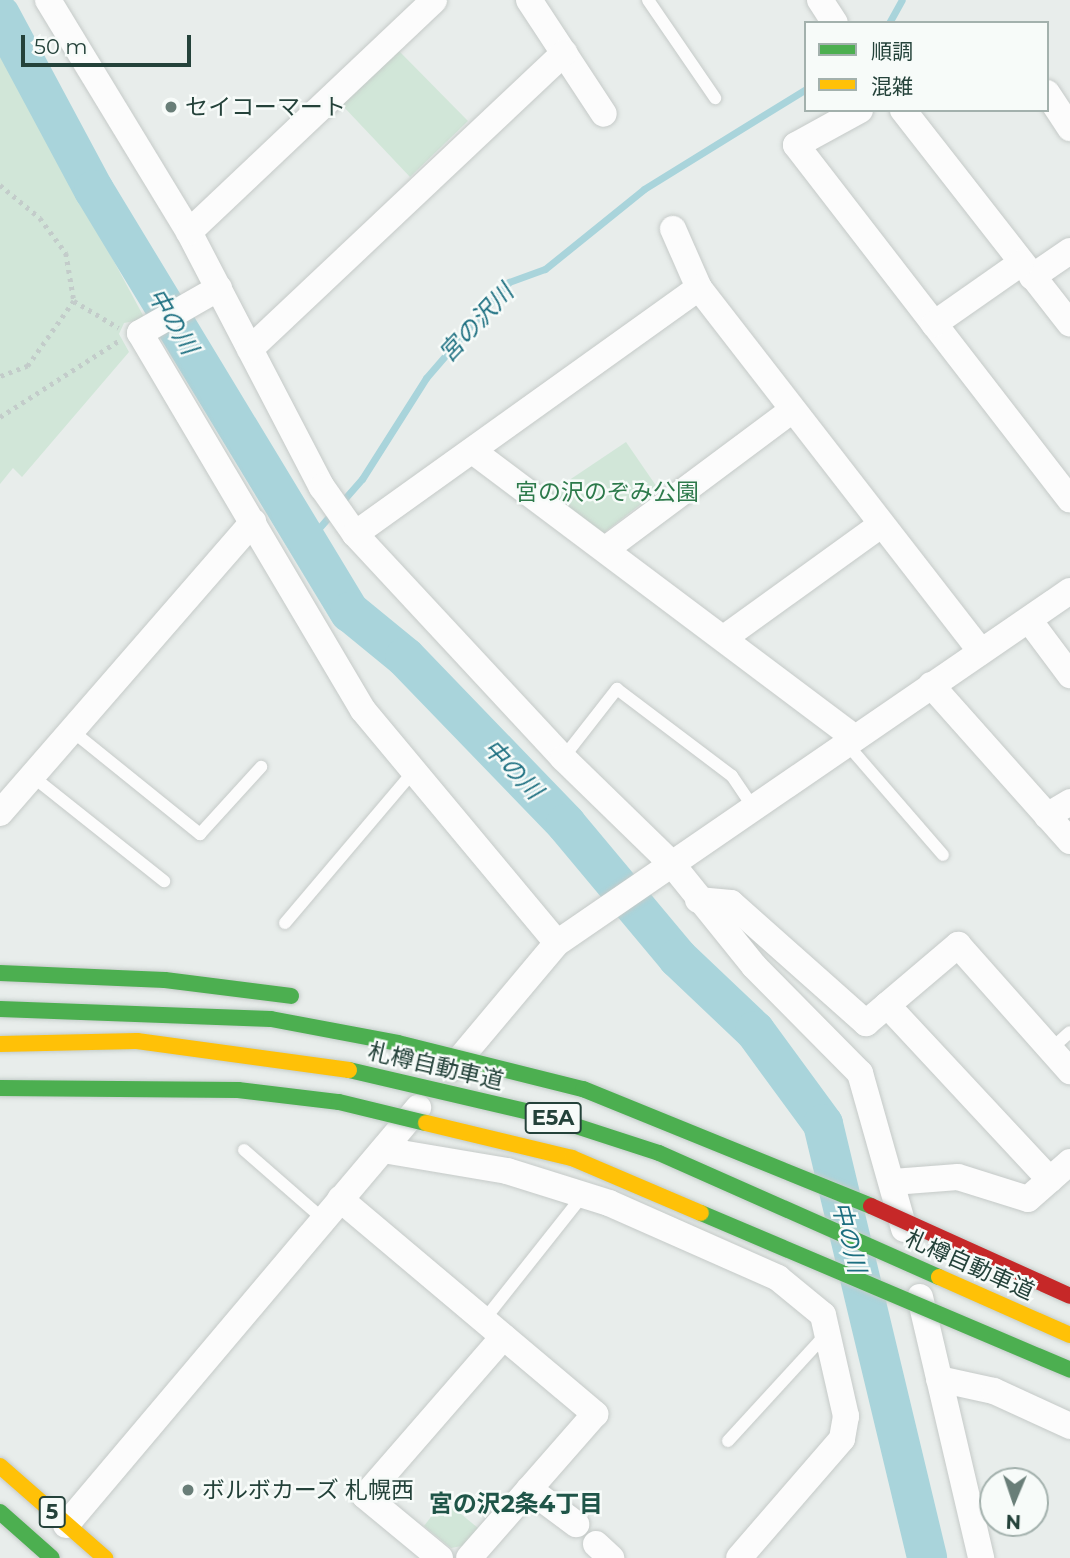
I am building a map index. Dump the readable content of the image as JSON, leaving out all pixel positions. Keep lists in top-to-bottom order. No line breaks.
{"streets":{"highway":["札樽自動車道","E5A","5"]},"districts":["宮の沢2条4丁目"],"water":["中の川","宮の沢川"],"parks":["宮の沢のぞみ公園"],"places":["セイコーマート","ボルボカーズ 札幌西"],"legend":["順調","混雑"],"scale_bar":"50 m","north":"bottom"}
